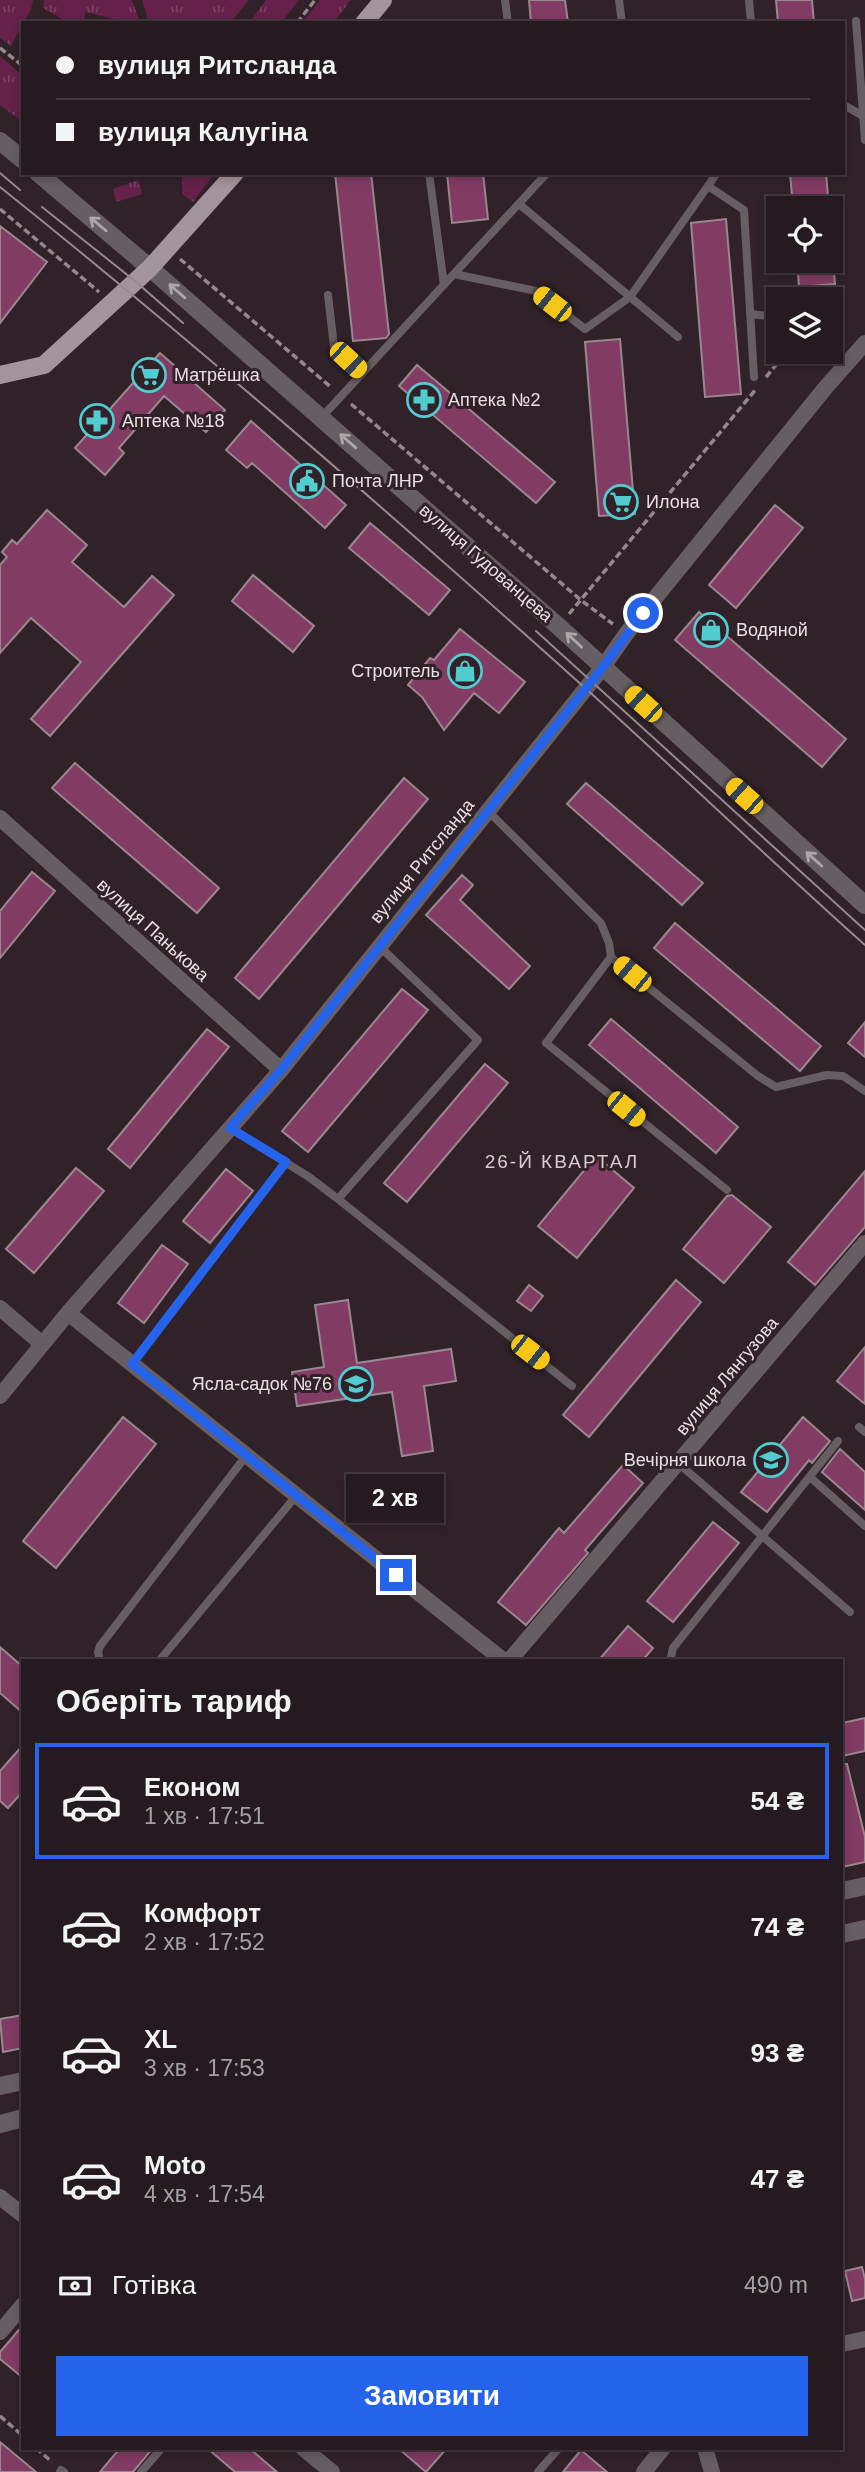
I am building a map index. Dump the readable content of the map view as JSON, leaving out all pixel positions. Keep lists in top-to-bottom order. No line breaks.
{"streets":{"street":["вулиця Гудованцева","вулиця Ритсланда","вулиця Панькова","вулиця Лянгузова"]},"crossings":[["вулиця Гудованцева","вулиця Ритсланда"],["вулиця Ритсланда","вулиця Панькова"]],"one_way":["вулиця Гудованцева"],"districts":["26-Й КВАРТАЛ"],"places":{"supermarket":["Матрёшка","Илона"],"pharmacy":["Аптека №2","Аптека №18"],"public building":["Почта ЛНР"],"shop":["Водяной","Строитель"],"school or university":["Ясла-садок №76","Вечірня школа"]},"page":{"banner":["вулиця Ритсланда","вулиця Калугіна"],"bubble":"2 хв","heading":"Оберіть тариф","list":[{"name":"Економ","note":"1 хв · 17:51","value":"54 ₴"},{"name":"Комфорт","note":"2 хв · 17:52","value":"74 ₴"},{"name":"XL","note":"3 хв · 17:53","value":"93 ₴"},{"name":"Moto","note":"4 хв · 17:54","value":"47 ₴"}],"pay":["Готівка","490 m"],"buttons":"Замовити"}}
